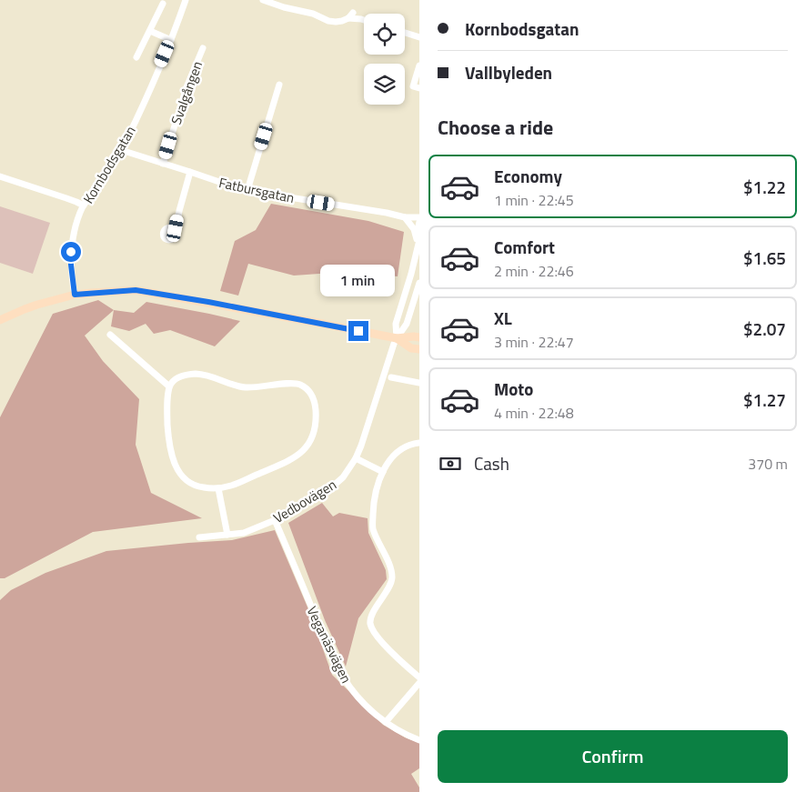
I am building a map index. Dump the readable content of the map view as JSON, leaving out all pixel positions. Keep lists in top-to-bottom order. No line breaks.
{"streets":{"street":["Svalgången","Kornbodsgatan","Fatbursgatan","Vedbovägen","Veganäsvägen"]},"crossings":[["Svalgången","Fatbursgatan"],["Kornbodsgatan","Fatbursgatan"],["Vedbovägen","Veganäsvägen"]],"page":{"banner":["Kornbodsgatan","Vallbyleden"],"heading":"Choose a ride","list":[{"name":"Economy","note":"1 min · 22:45","value":"$1.22"},{"name":"Comfort","note":"2 min · 22:46","value":"$1.65"},{"name":"XL","note":"3 min · 22:47","value":"$2.07"},{"name":"Moto","note":"4 min · 22:48","value":"$1.27"}],"bubble":"1 min","pay":["Cash","370 m"],"buttons":"Confirm"}}
